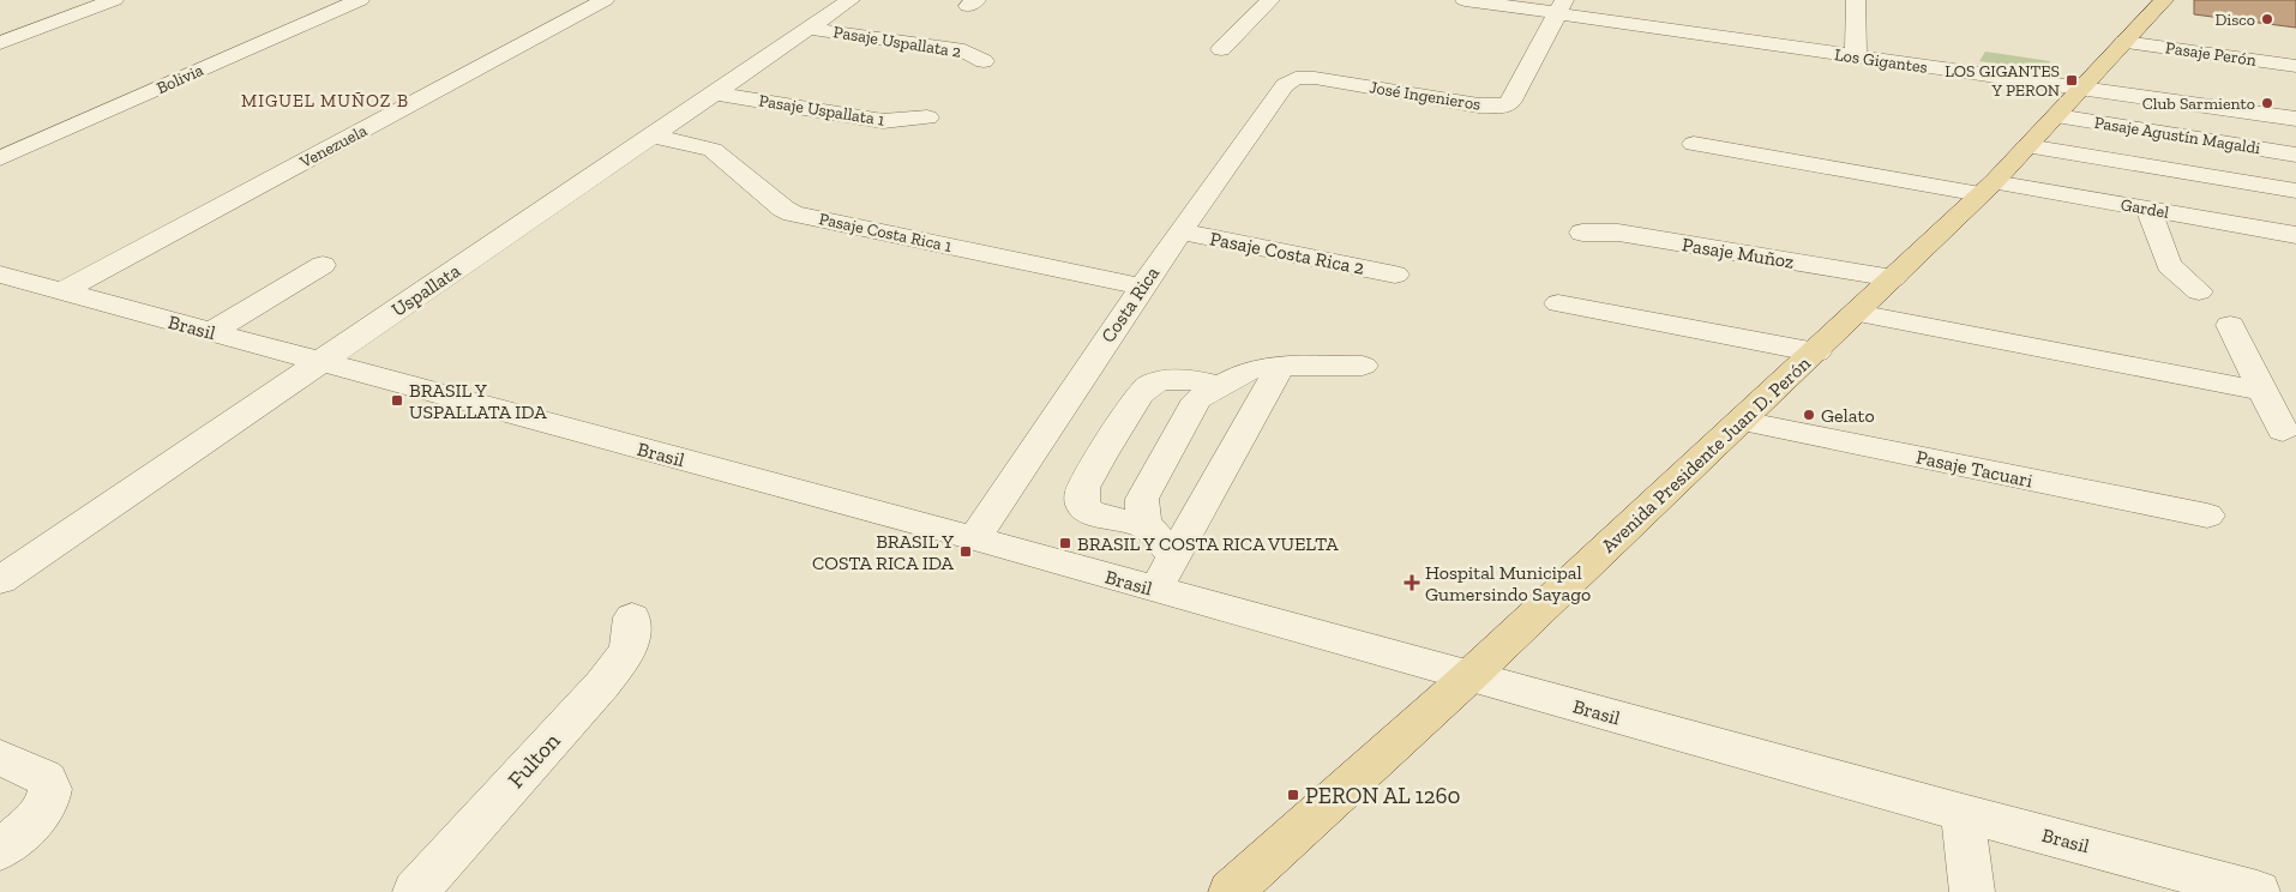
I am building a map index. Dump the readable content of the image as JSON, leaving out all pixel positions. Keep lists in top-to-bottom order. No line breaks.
{"streets":{"main road":["Avenida Presidente Juan D. Perón"],"street":["Pasaje Uspallata 2","Pasaje Perón","Los Gigantes","Bolivia","José Ingenieros","Pasaje Uspallata 1","Pasaje Agustín Magaldi","Venezuela","Gardel","Pasaje Costa Rica 1","Pasaje Costa Rica 2","Pasaje Muñoz","Uspallata","Costa Rica","Brasil","Pasaje Tacuari","Fulton"]},"crossings":[["Pasaje Uspallata 2","Uspallata"],["Pasaje Perón","Avenida Presidente Juan D. Perón"],["Los Gigantes","José Ingenieros"],["Los Gigantes","Avenida Presidente Juan D. Perón"],["José Ingenieros","Costa Rica"],["Pasaje Uspallata 1","Uspallata"],["Pasaje Agustín Magaldi","Avenida Presidente Juan D. Perón"],["Venezuela","Brasil"],["Gardel","Avenida Presidente Juan D. Perón"],["Pasaje Costa Rica 1","Uspallata"],["Pasaje Costa Rica 1","Costa Rica"],["Pasaje Costa Rica 2","Costa Rica"],["Pasaje Muñoz","Avenida Presidente Juan D. Perón"],["Uspallata","Brasil"],["Costa Rica","Brasil"],["Brasil","Avenida Presidente Juan D. Perón"],["Avenida Presidente Juan D. Perón","Pasaje Tacuari"]],"districts":["MIGUEL MUÑOZ B"],"places":{"other":["Disco","Club Sarmiento","Gelato"],"transit":["LOS GIGANTES Y PERON","BRASIL Y USPALLATA IDA","BRASIL Y COSTA RICA VUELTA","BRASIL Y COSTA RICA IDA","PERON AL 1260"],"health":["Hospital Municipal Gumersindo Sayago"]}}
